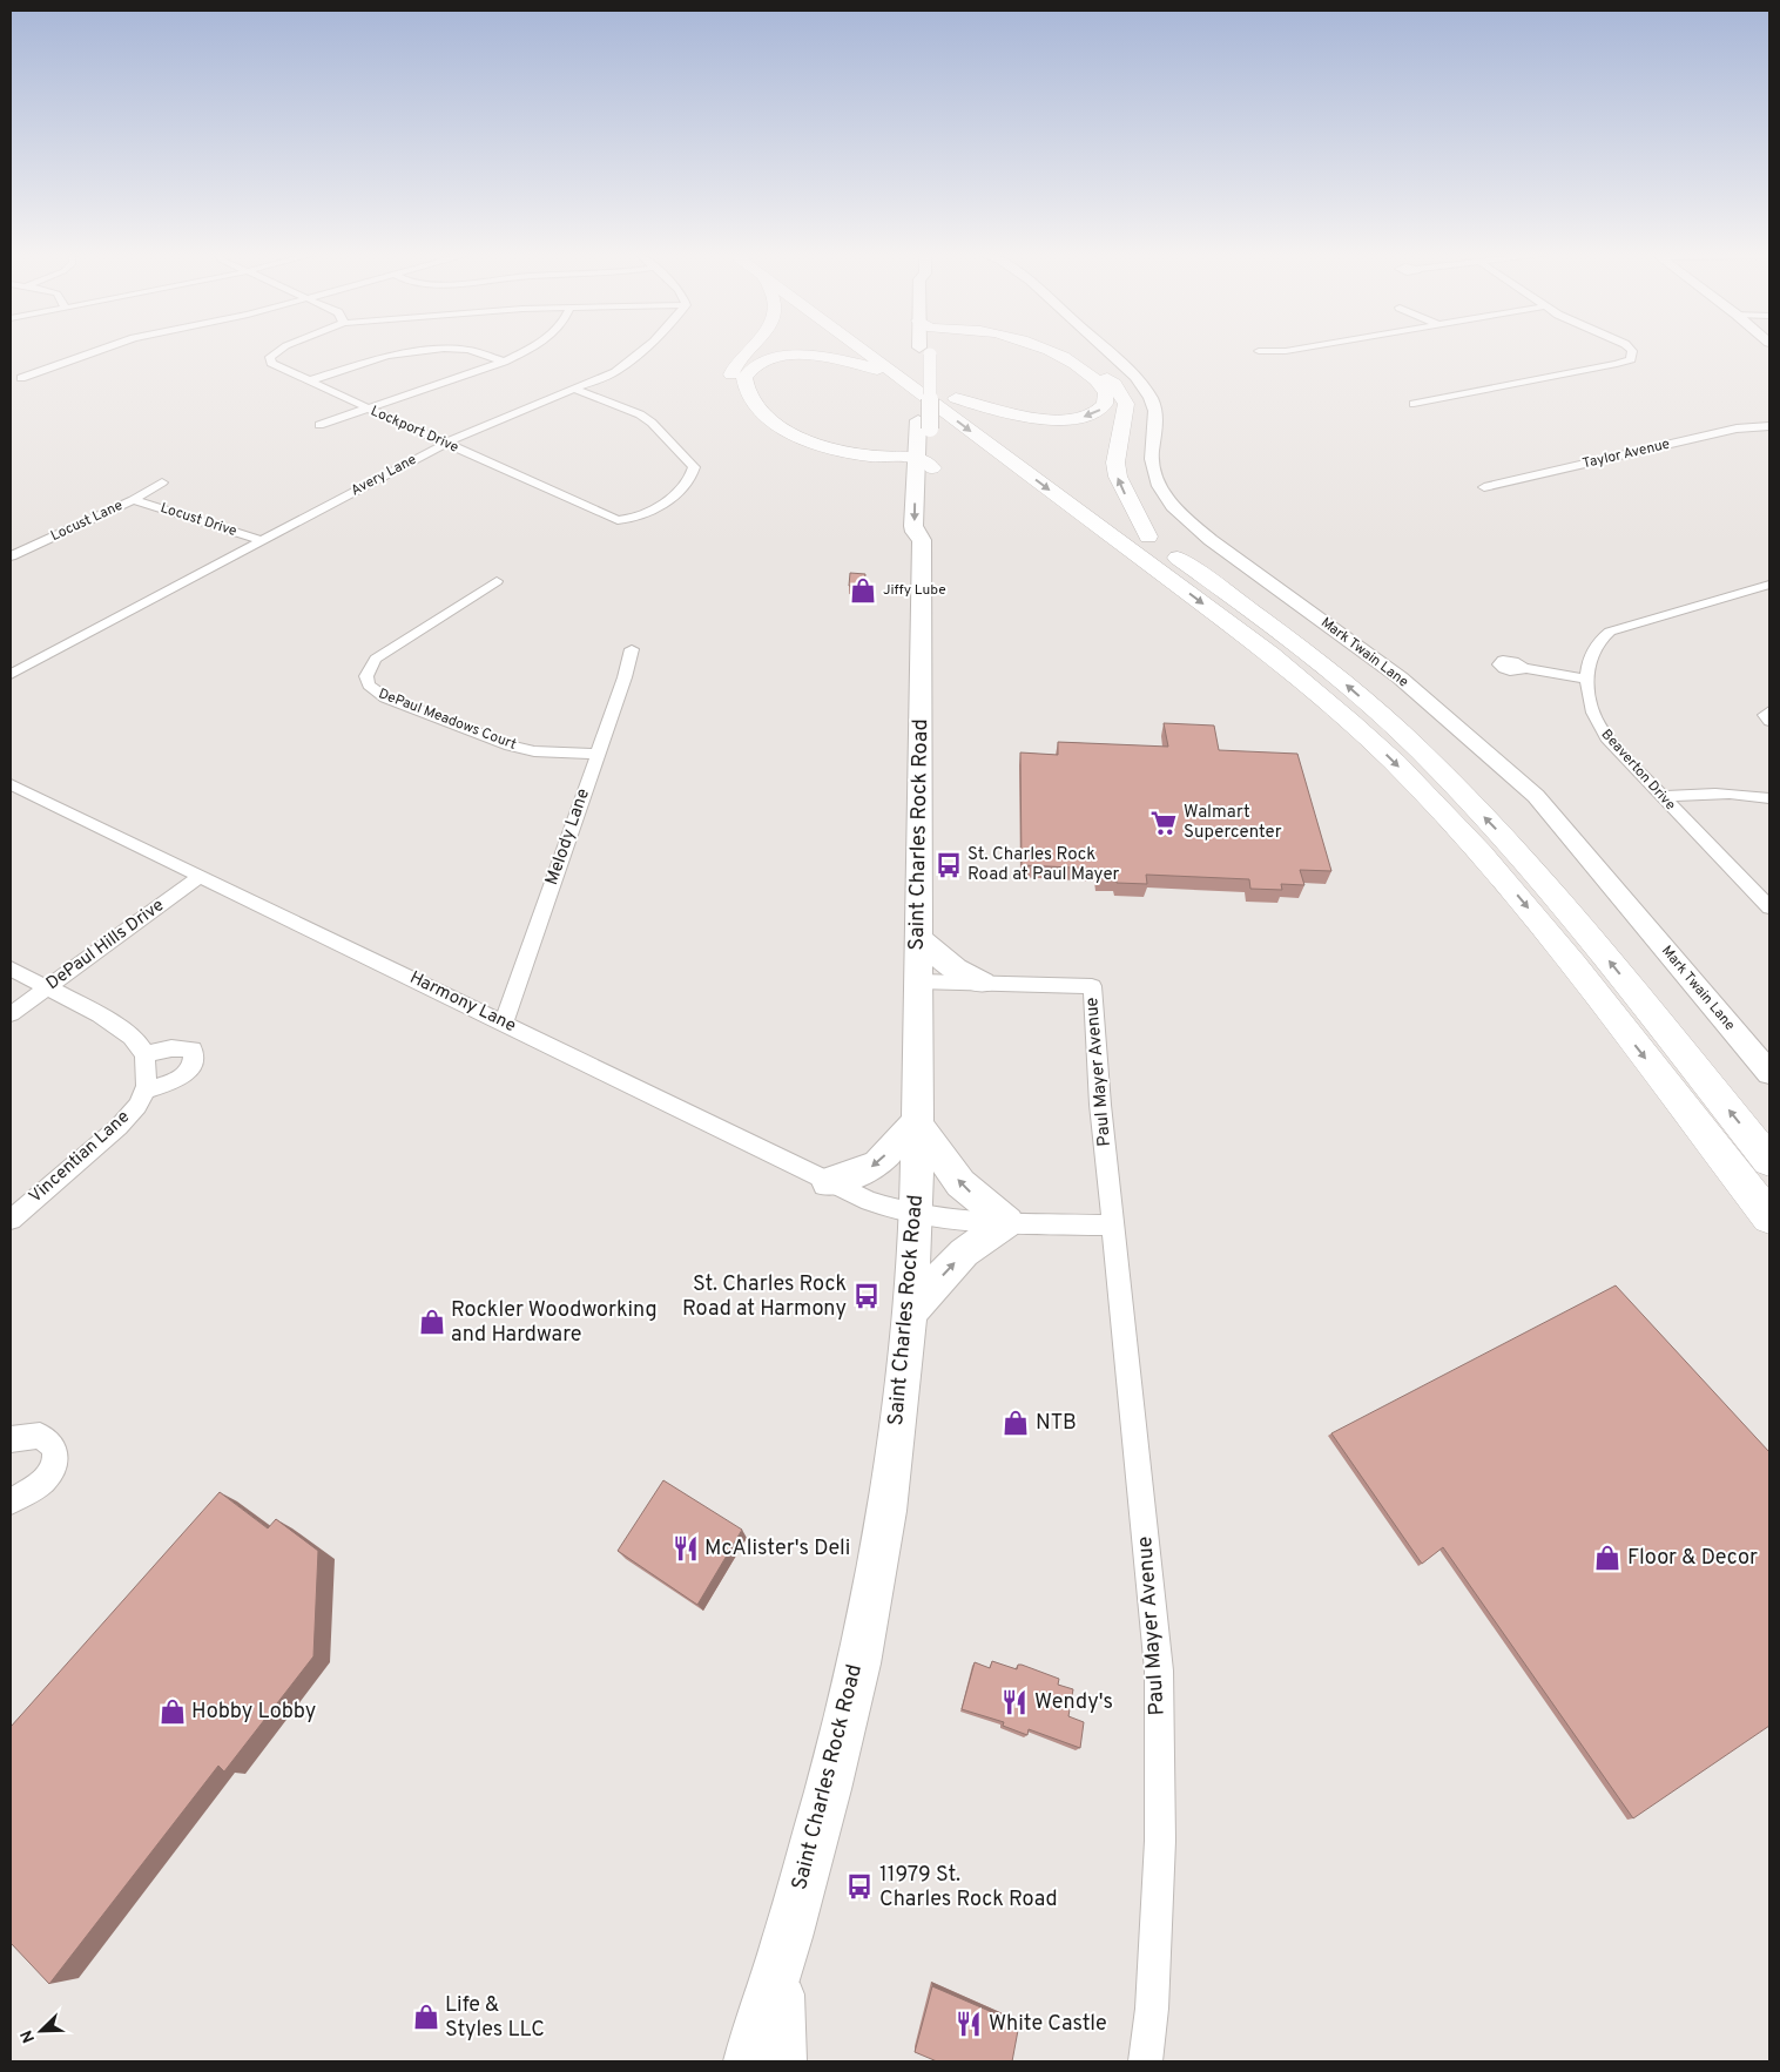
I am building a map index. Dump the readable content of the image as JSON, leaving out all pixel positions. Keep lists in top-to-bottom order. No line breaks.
{"streets":{"main road":["Saint Charles Rock Road"],"street":["Lockport Drive","Taylor Avenue","Avery Lane","Locust Drive","Locust Lane","Mark Twain Lane","DePaul Meadows Court","Beaverton Drive","Melody Lane","DePaul Hills Drive","Harmony Lane","Paul Mayer Avenue","Vincentian Lane"]},"crossings":[["Lockport Drive","Avery Lane"],["Avery Lane","Locust Drive"],["Locust Drive","Locust Lane"],["DePaul Meadows Court","Melody Lane"],["Saint Charles Rock Road","Harmony Lane"],["Saint Charles Rock Road","Paul Mayer Avenue"],["Melody Lane","Harmony Lane"],["DePaul Hills Drive","Harmony Lane"]],"places":{"shop":["Jiffy Lube","Rockler Woodworking and Hardware","NTB","Floor & Decor","Hobby Lobby","Life & Styles LLC"],"supermarket":["Walmart Supercenter"],"bus stop":["St. Charles Rock Road at Paul Mayer","St. Charles Rock Road at Harmony","11979 St. Charles Rock Road"],"restaurant":["McAlister's Deli","Wendy's","White Castle"]},"north":"bottom left"}
